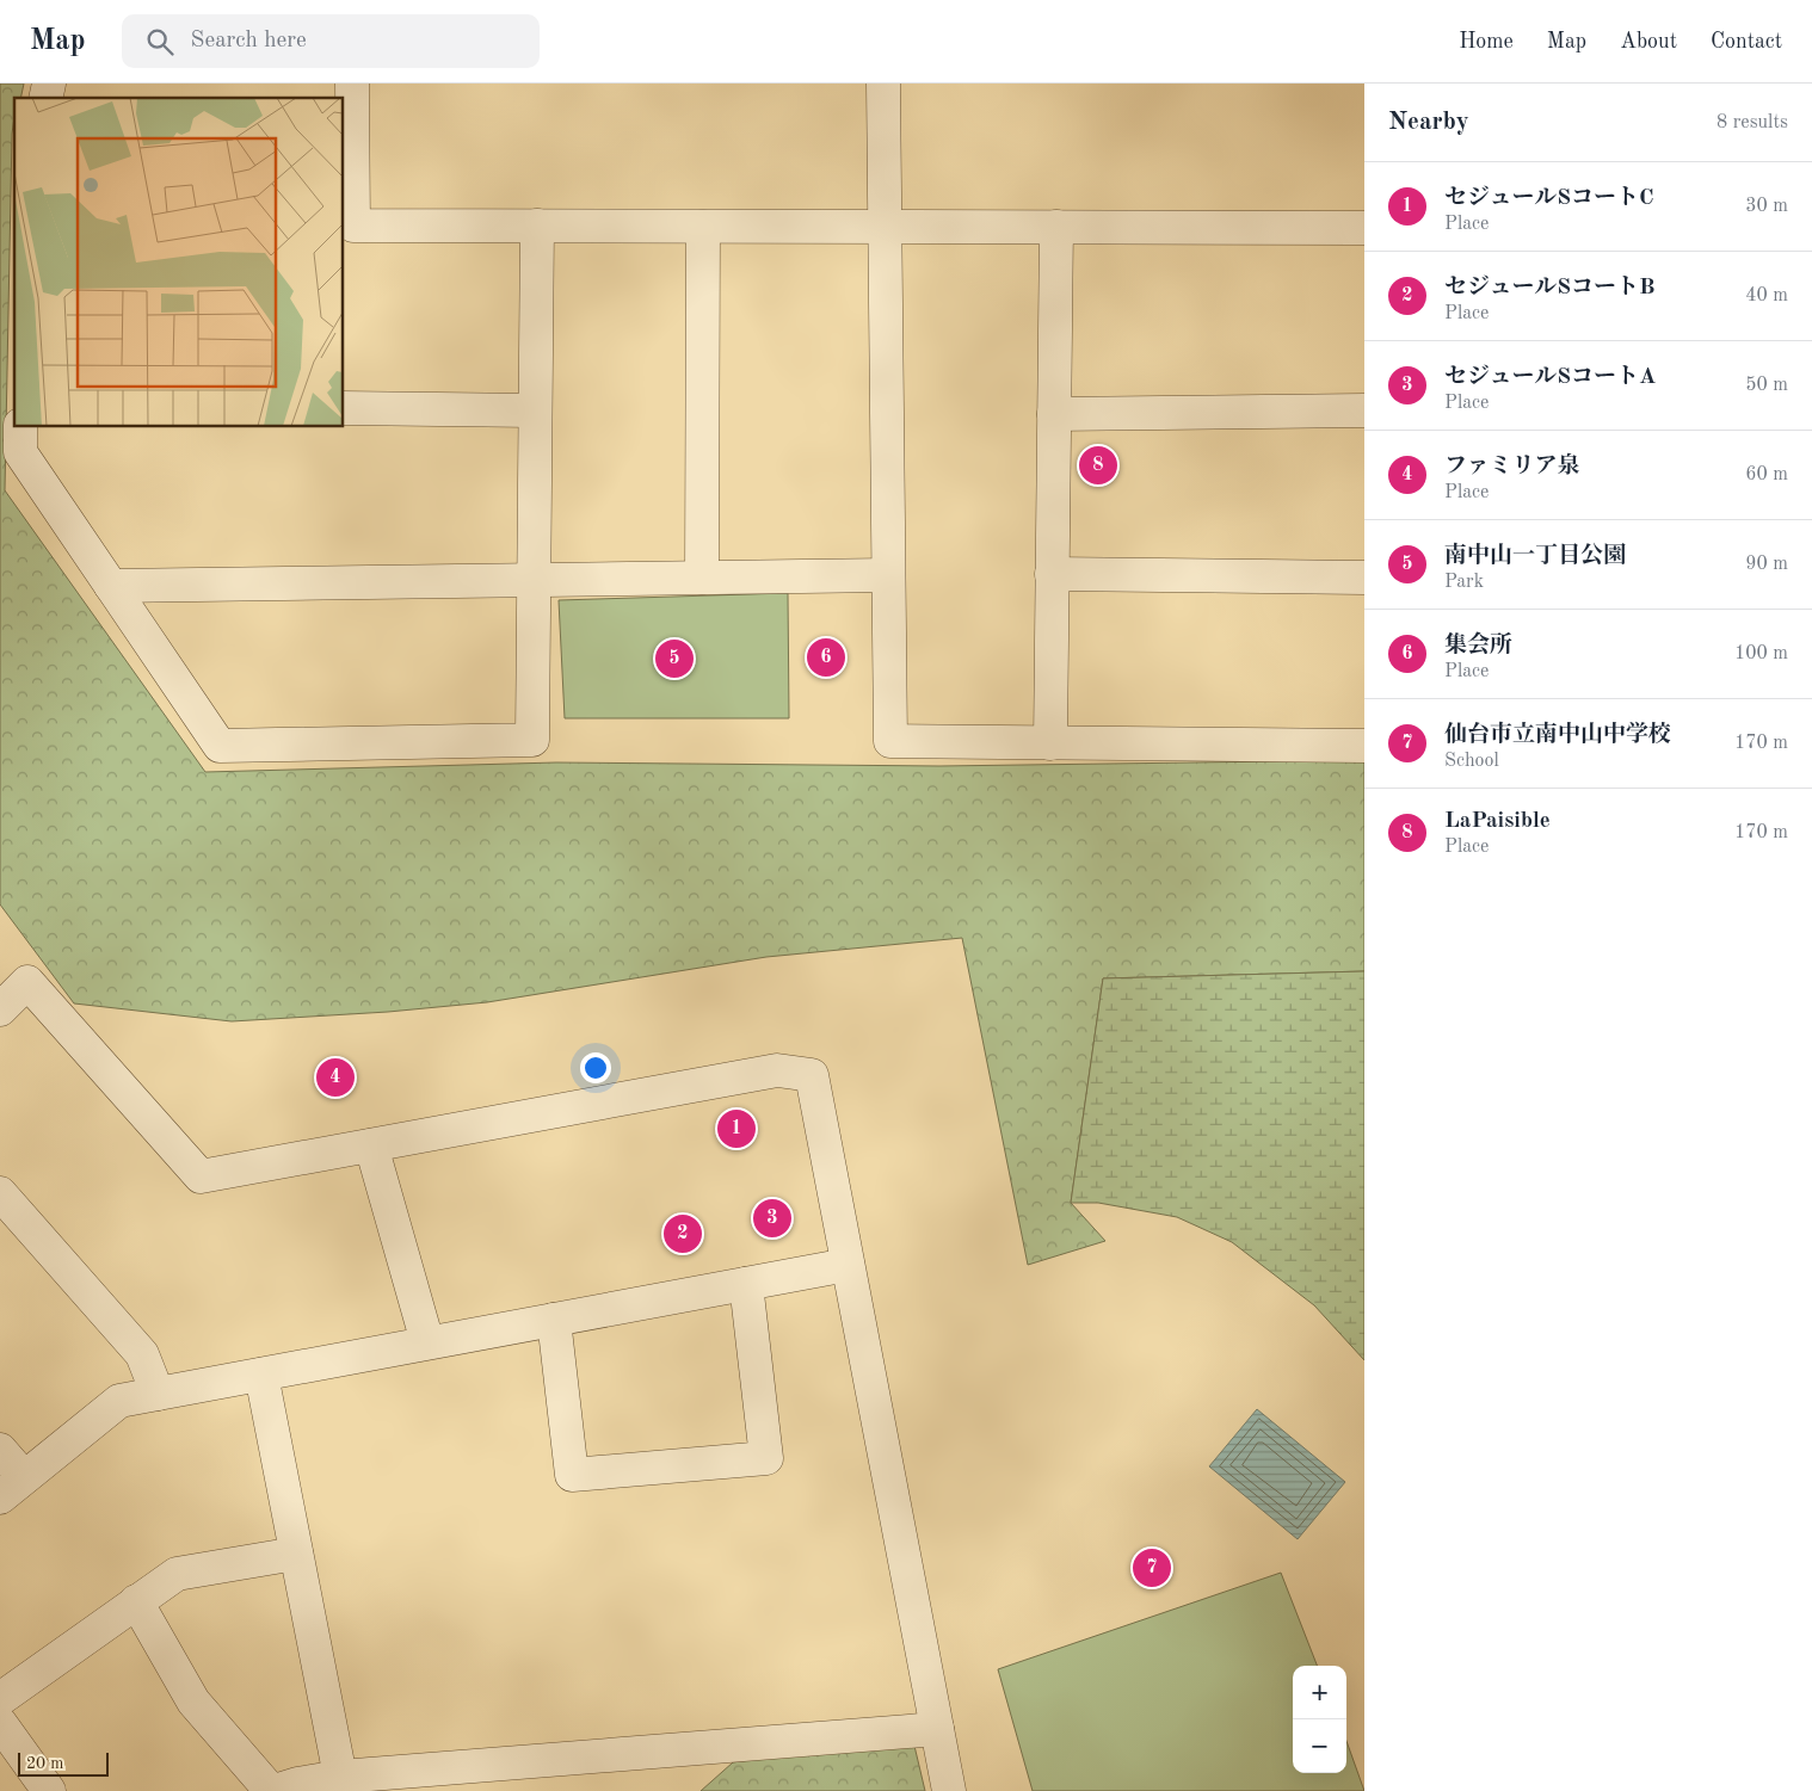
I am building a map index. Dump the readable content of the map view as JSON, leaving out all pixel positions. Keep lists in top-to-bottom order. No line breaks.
{"scale_bar":"20 m","page":{"header":"Map","search":"Search here","nav":["Home","Map","About","Contact"],"heading":["Nearby","8 results"],"list":[{"mark":"1","name":"セジュールSコートC","note":"Place","value":"30 m"},{"mark":"2","name":"セジュールSコートB","note":"Place","value":"40 m"},{"mark":"3","name":"セジュールSコートA","note":"Place","value":"50 m"},{"mark":"4","name":"ファミリア泉","note":"Place","value":"60 m"},{"mark":"5","name":"南中山一丁目公園","note":"Park","value":"90 m"},{"mark":"6","name":"集会所","note":"Place","value":"100 m"},{"mark":"7","name":"仙台市立南中山中学校","note":"School","value":"170 m"},{"mark":"8","name":"LaPaisible","note":"Place","value":"170 m"}],"pins":["8","6","5","4","1","3","2","7"],"map_buttons":["+","−"],"scale":"20 m"}}
